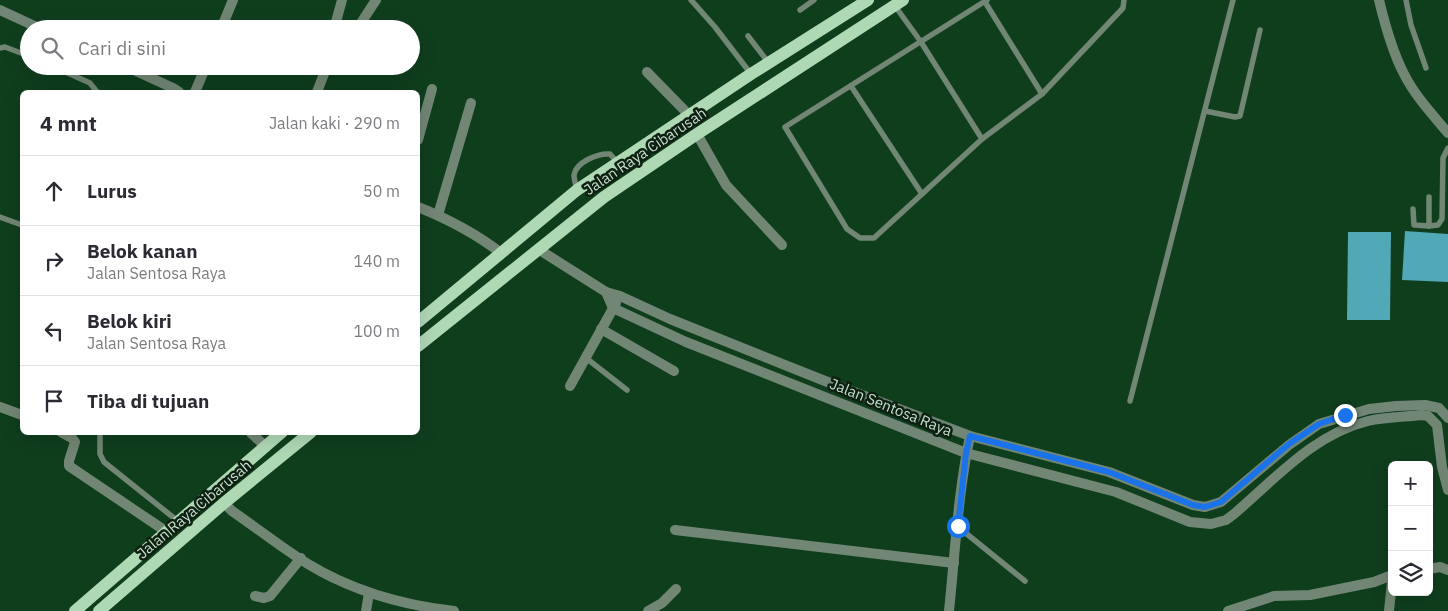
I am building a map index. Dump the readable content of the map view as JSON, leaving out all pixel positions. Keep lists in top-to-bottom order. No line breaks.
{"streets":{"main road":["Jalan Raya Cibarusah"],"street":["Jalan Sentosa Raya"]},"crossings":[["Jalan Raya Cibarusah","Jalan Sentosa Raya"]],"page":{"search":"Cari di sini","heading":["4 mnt","Jalan kaki · 290 m"],"list":[["Lurus","50 m"],["Belok kanan","Jalan Sentosa Raya","140 m"],["Belok kiri","Jalan Sentosa Raya","100 m"],"Tiba di tujuan"],"map_buttons":["+","−"]}}
